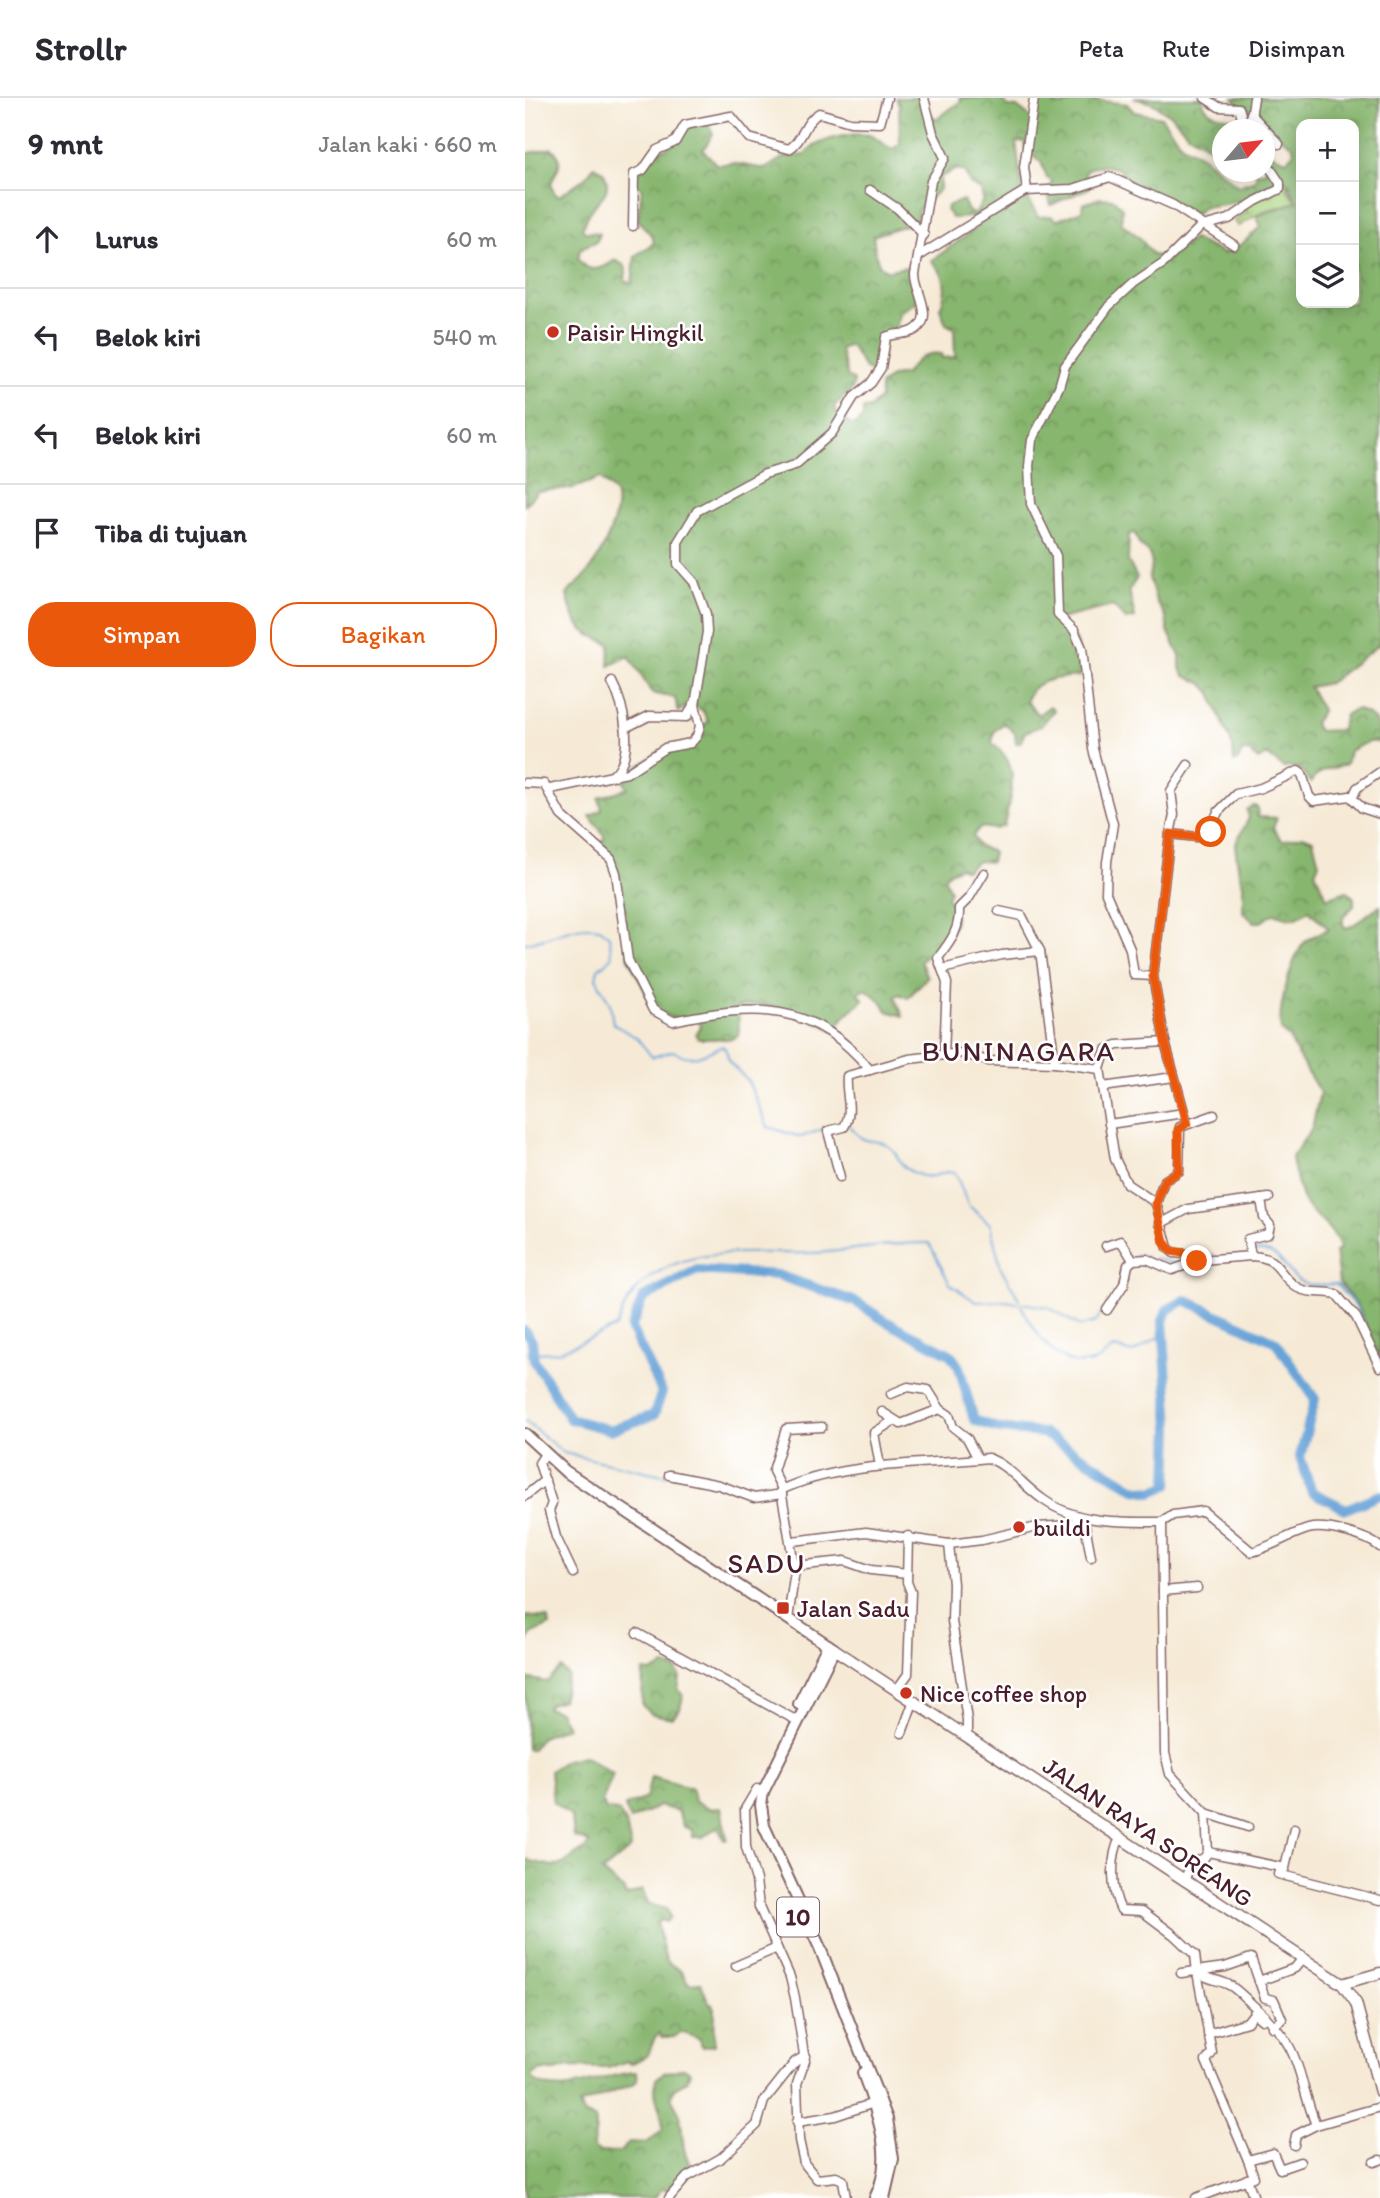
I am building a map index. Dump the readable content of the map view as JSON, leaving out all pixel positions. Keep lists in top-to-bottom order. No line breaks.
{"streets":{"highway":["10"],"main road":["JALAN RAYA SOREANG"]},"crossings":[["JALAN RAYA SOREANG","10"]],"districts":["BUNINAGARA","SADU"],"places":{"other":["Paisir Hingkil","buildi","Nice coffee shop"],"transit":["Jalan Sadu"]},"north":"top right","page":{"header":"Strollr","nav":["Peta","Rute","Disimpan"],"heading":["9 mnt","Jalan kaki · 660 m"],"map_buttons":["+","−"],"list":[["Lurus","60 m"],["Belok kiri","540 m"],["Belok kiri","60 m"],"Tiba di tujuan"],"buttons":["Simpan","Bagikan"]}}
